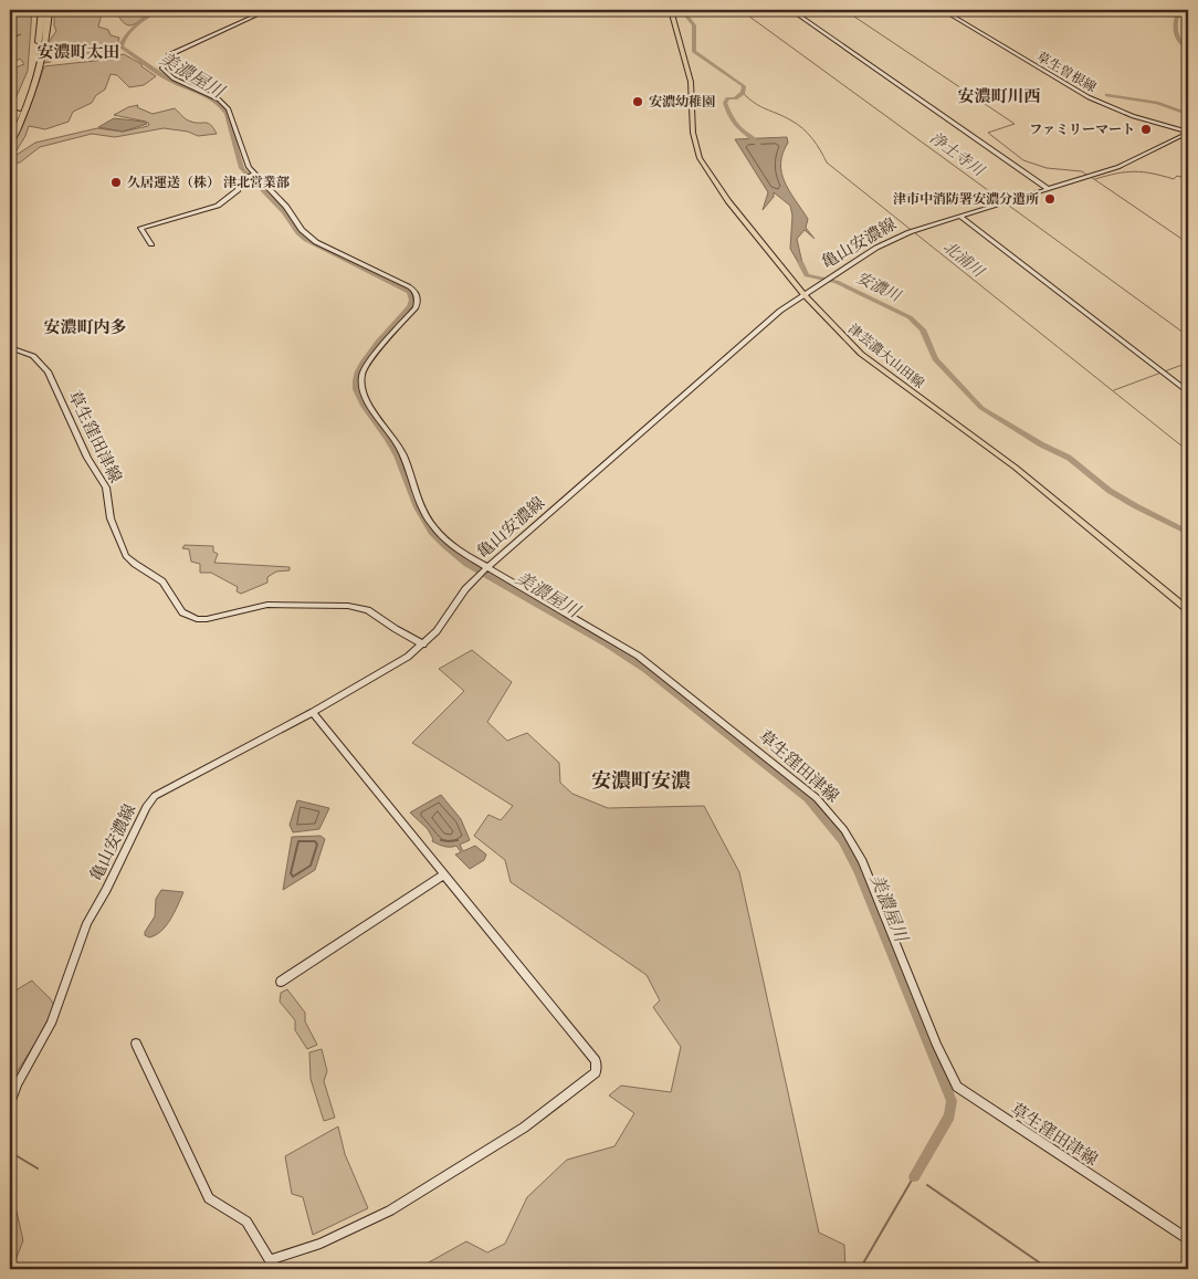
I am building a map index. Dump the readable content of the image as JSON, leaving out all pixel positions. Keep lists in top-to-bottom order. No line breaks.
{"streets":{"main road":["草生曽根線","亀山安濃線","津芸濃大山田線","草生窪田津線"]},"crossings":[["草生曽根線","亀山安濃線"],["亀山安濃線","津芸濃大山田線"],["亀山安濃線","草生窪田津線"]],"districts":["安濃町太田","安濃町川西","安濃町内多","安濃町安濃"],"water":["美濃屋川","浄土寺川","北浦川","安濃川"],"places":["安濃幼稚園","ファミリーマート","久居運送（株） 津北営業部","津市中消防署安濃分遣所"]}
